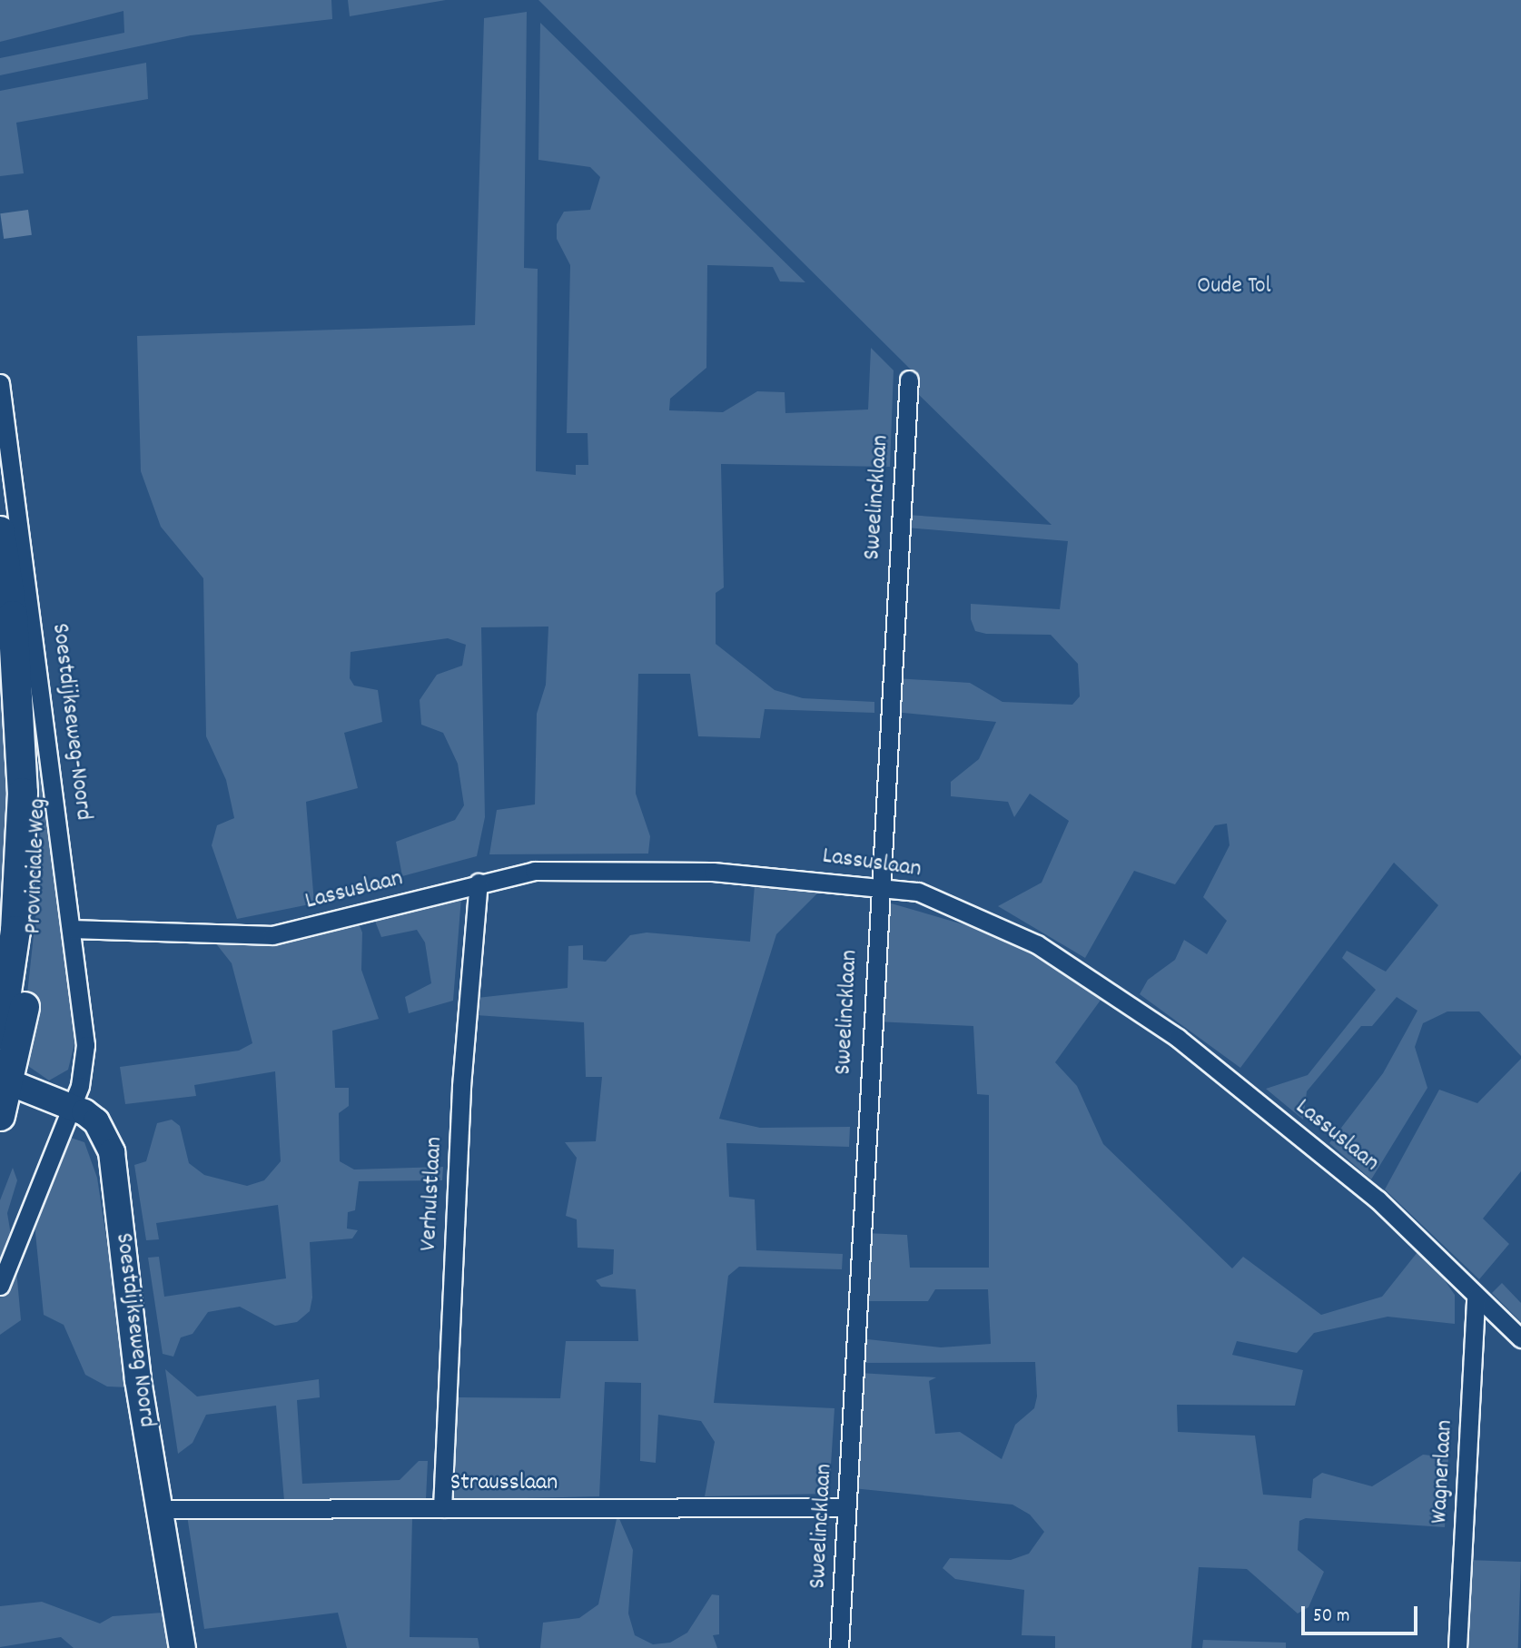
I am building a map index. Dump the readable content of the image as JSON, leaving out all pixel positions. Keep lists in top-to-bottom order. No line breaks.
{"streets":{"main road":["Provinciale Weg","Soestdijkseweg Noord"],"street":["Sweelincklaan","Soestdijkseweg-Noord","Lassuslaan","Verhulstlaan","Wagnerlaan","Strausslaan"]},"crossings":[["Sweelincklaan","Lassuslaan"],["Sweelincklaan","Strausslaan"],["Soestdijkseweg-Noord","Lassuslaan"],["Soestdijkseweg-Noord","Soestdijkseweg Noord"],["Lassuslaan","Verhulstlaan"],["Lassuslaan","Wagnerlaan"],["Provinciale Weg","Soestdijkseweg Noord"],["Verhulstlaan","Strausslaan"],["Soestdijkseweg Noord","Strausslaan"]],"parks":["Oude Tol"],"scale_bar":"50 m"}
